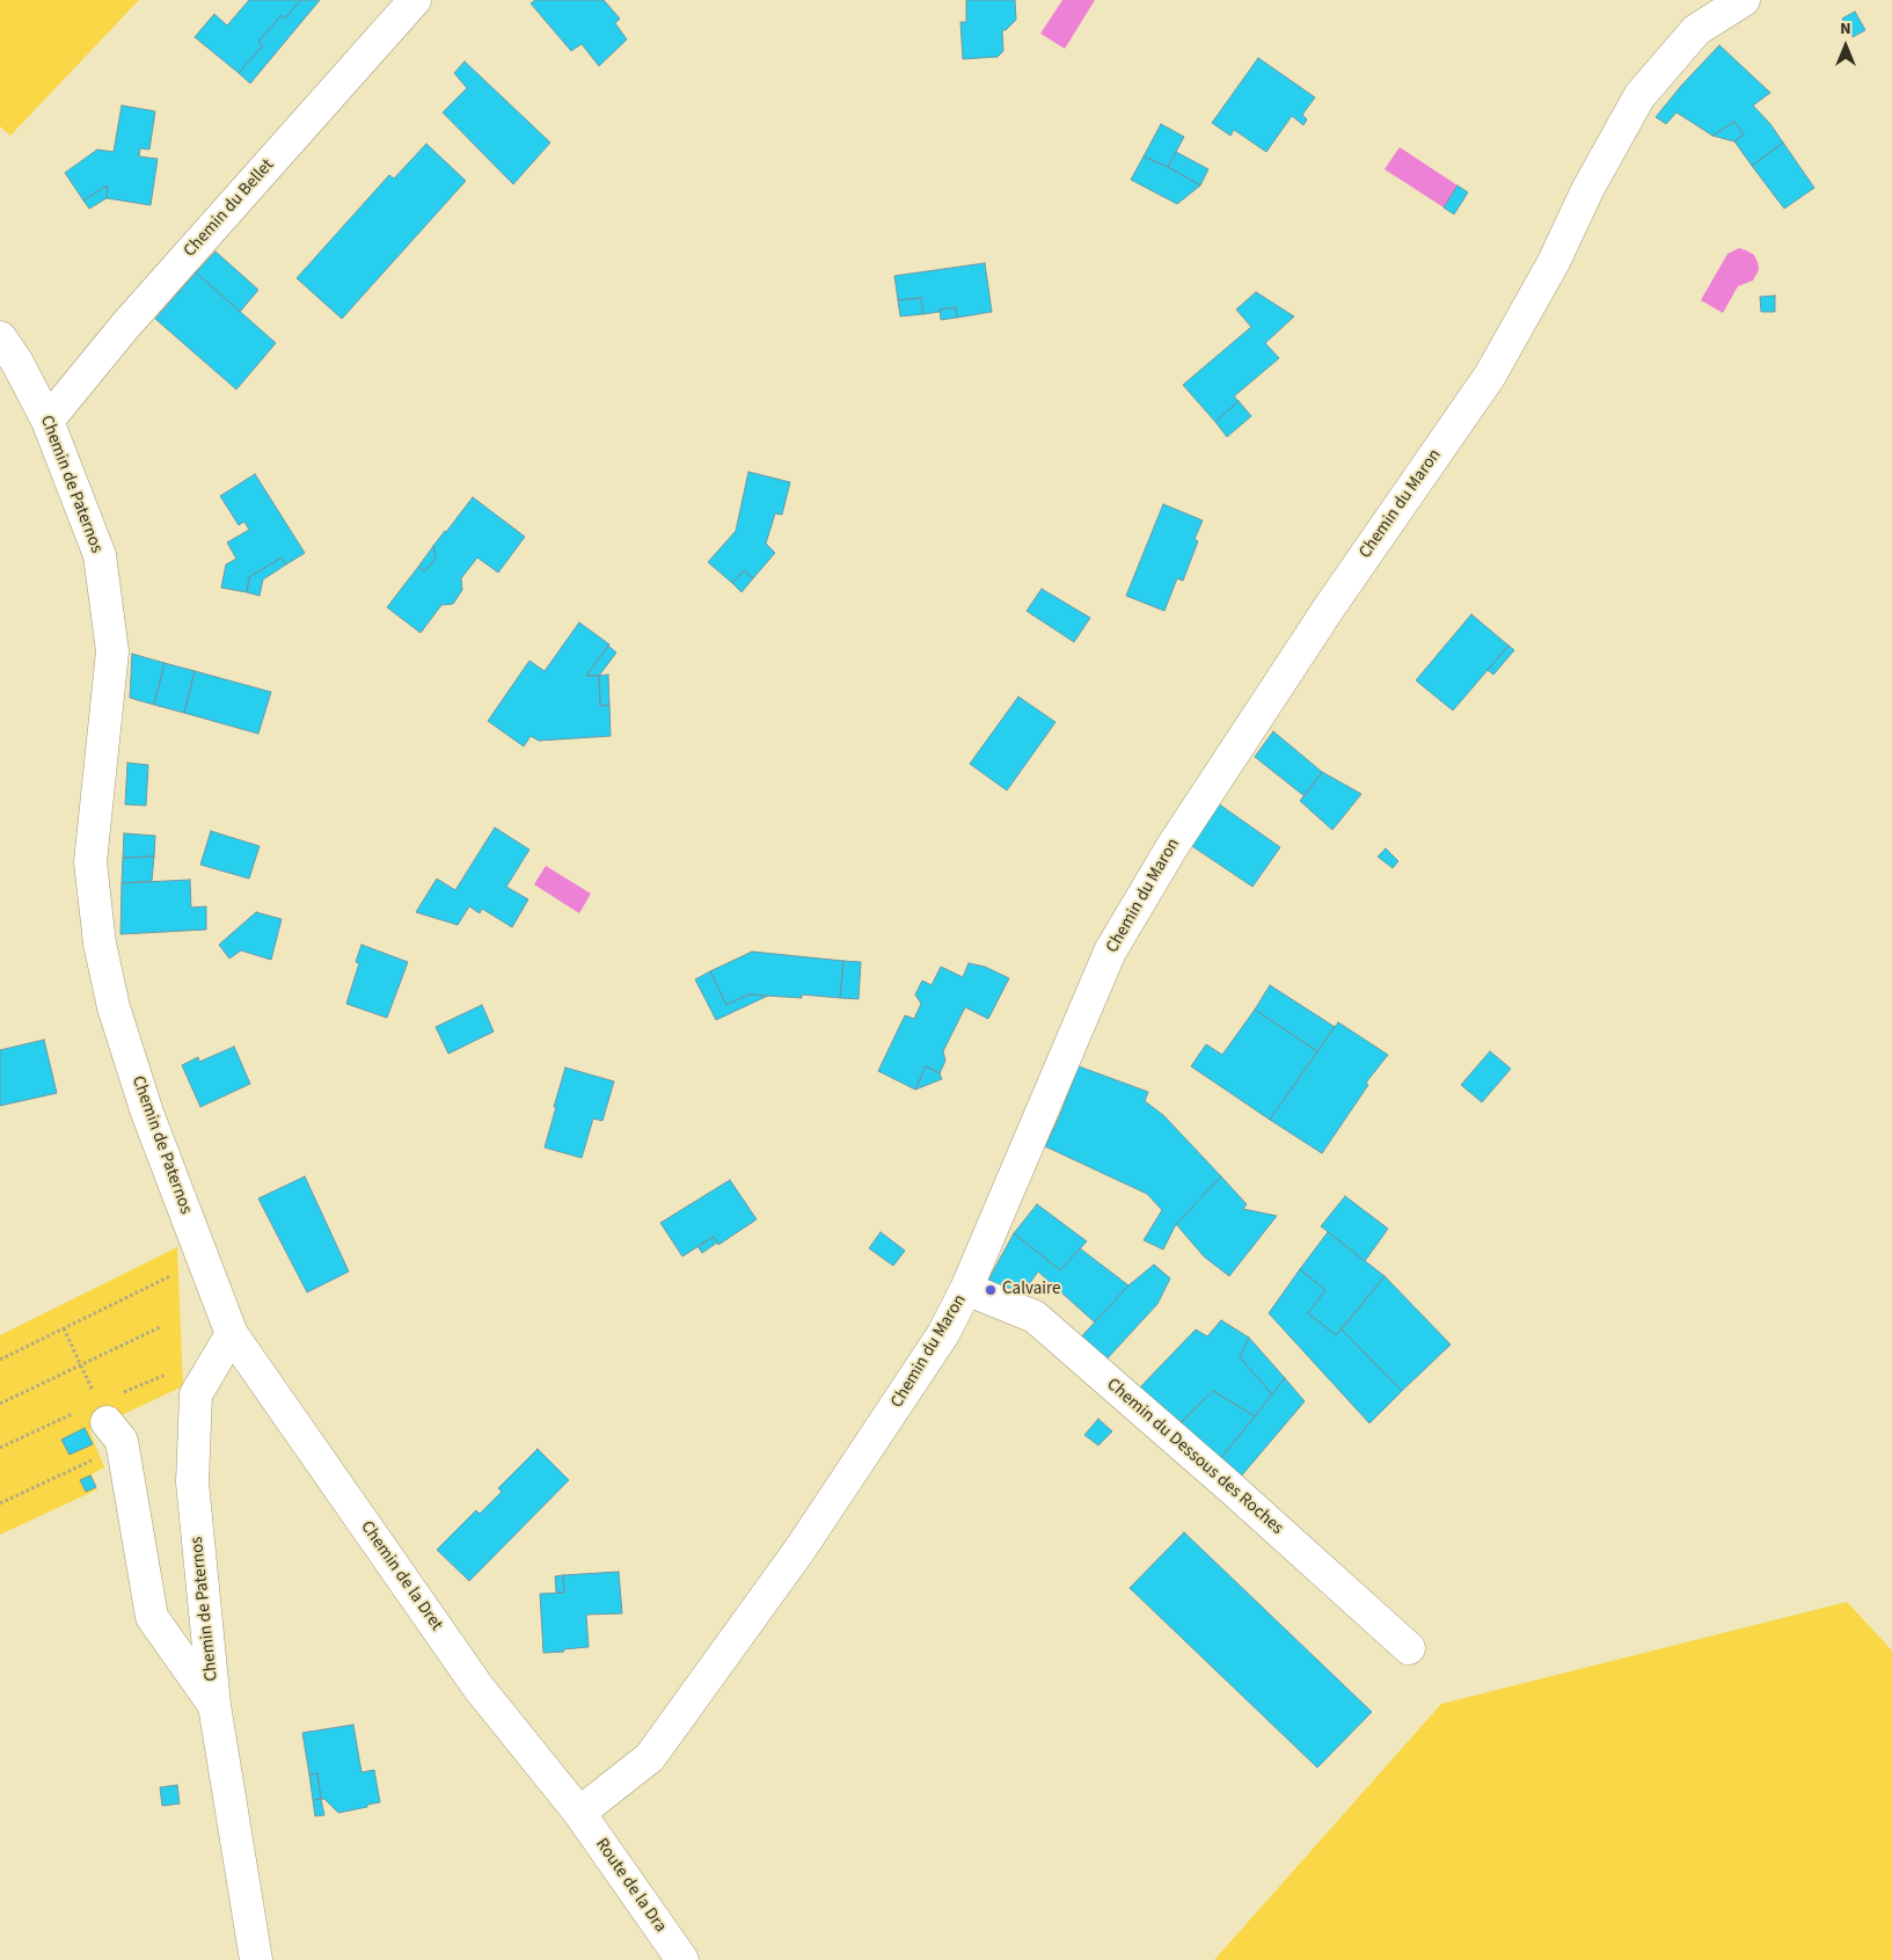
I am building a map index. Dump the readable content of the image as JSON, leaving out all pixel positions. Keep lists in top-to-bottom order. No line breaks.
{"streets":{"street":["Chemin du Bellet","Chemin de Paternos","Chemin du Maron","Chemin du Dessous des Roches","Chemin de la Dret","Route de la Dra"]},"crossings":[["Chemin du Bellet","Chemin de Paternos"],["Chemin de Paternos","Chemin de la Dret"],["Chemin du Maron","Chemin du Dessous des Roches"],["Chemin du Maron","Chemin de la Dret"],["Chemin du Maron","Route de la Dra"],["Chemin de la Dret","Route de la Dra"]],"places":["Calvaire"],"north":"top"}
